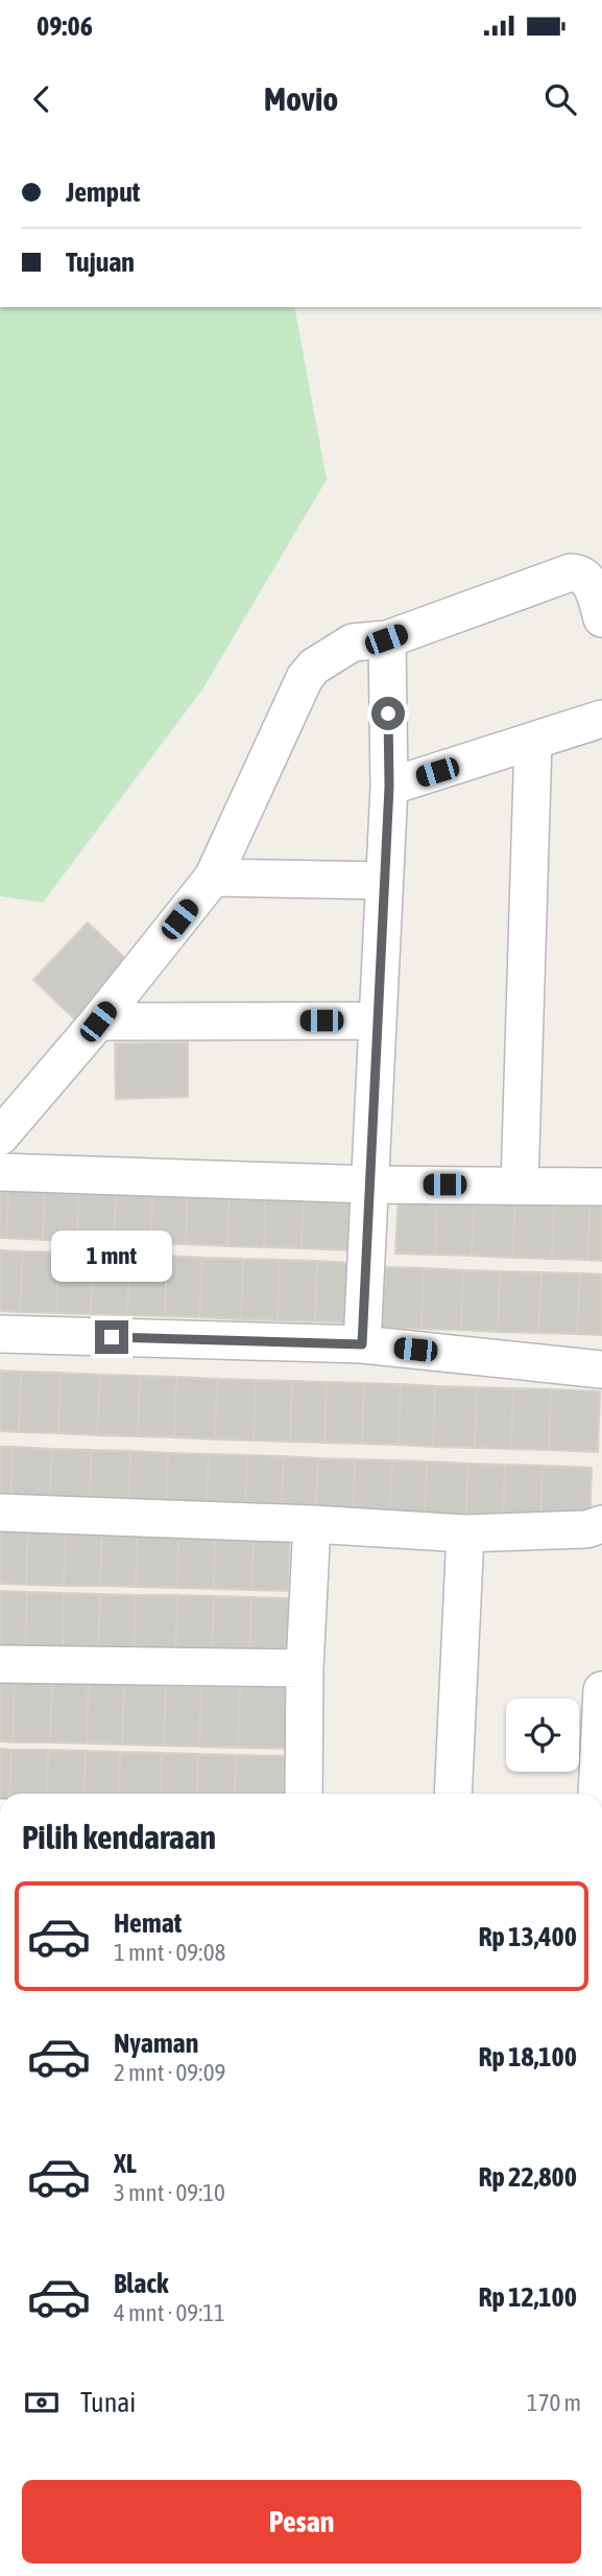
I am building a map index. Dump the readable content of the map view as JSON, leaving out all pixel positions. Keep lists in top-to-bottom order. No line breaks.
{"page":{"status":"09:06","header":"Movio","banner":["Jemput","Tujuan"],"bubble":"1 mnt","heading":"Pilih kendaraan","list":[{"name":"Hemat","note":"1 mnt · 09:08","value":"Rp 13,400"},{"name":"Nyaman","note":"2 mnt · 09:09","value":"Rp 18,100"},{"name":"XL","note":"3 mnt · 09:10","value":"Rp 22,800"},{"name":"Black","note":"4 mnt · 09:11","value":"Rp 12,100"}],"pay":["Tunai","170 m"],"buttons":"Pesan"}}
